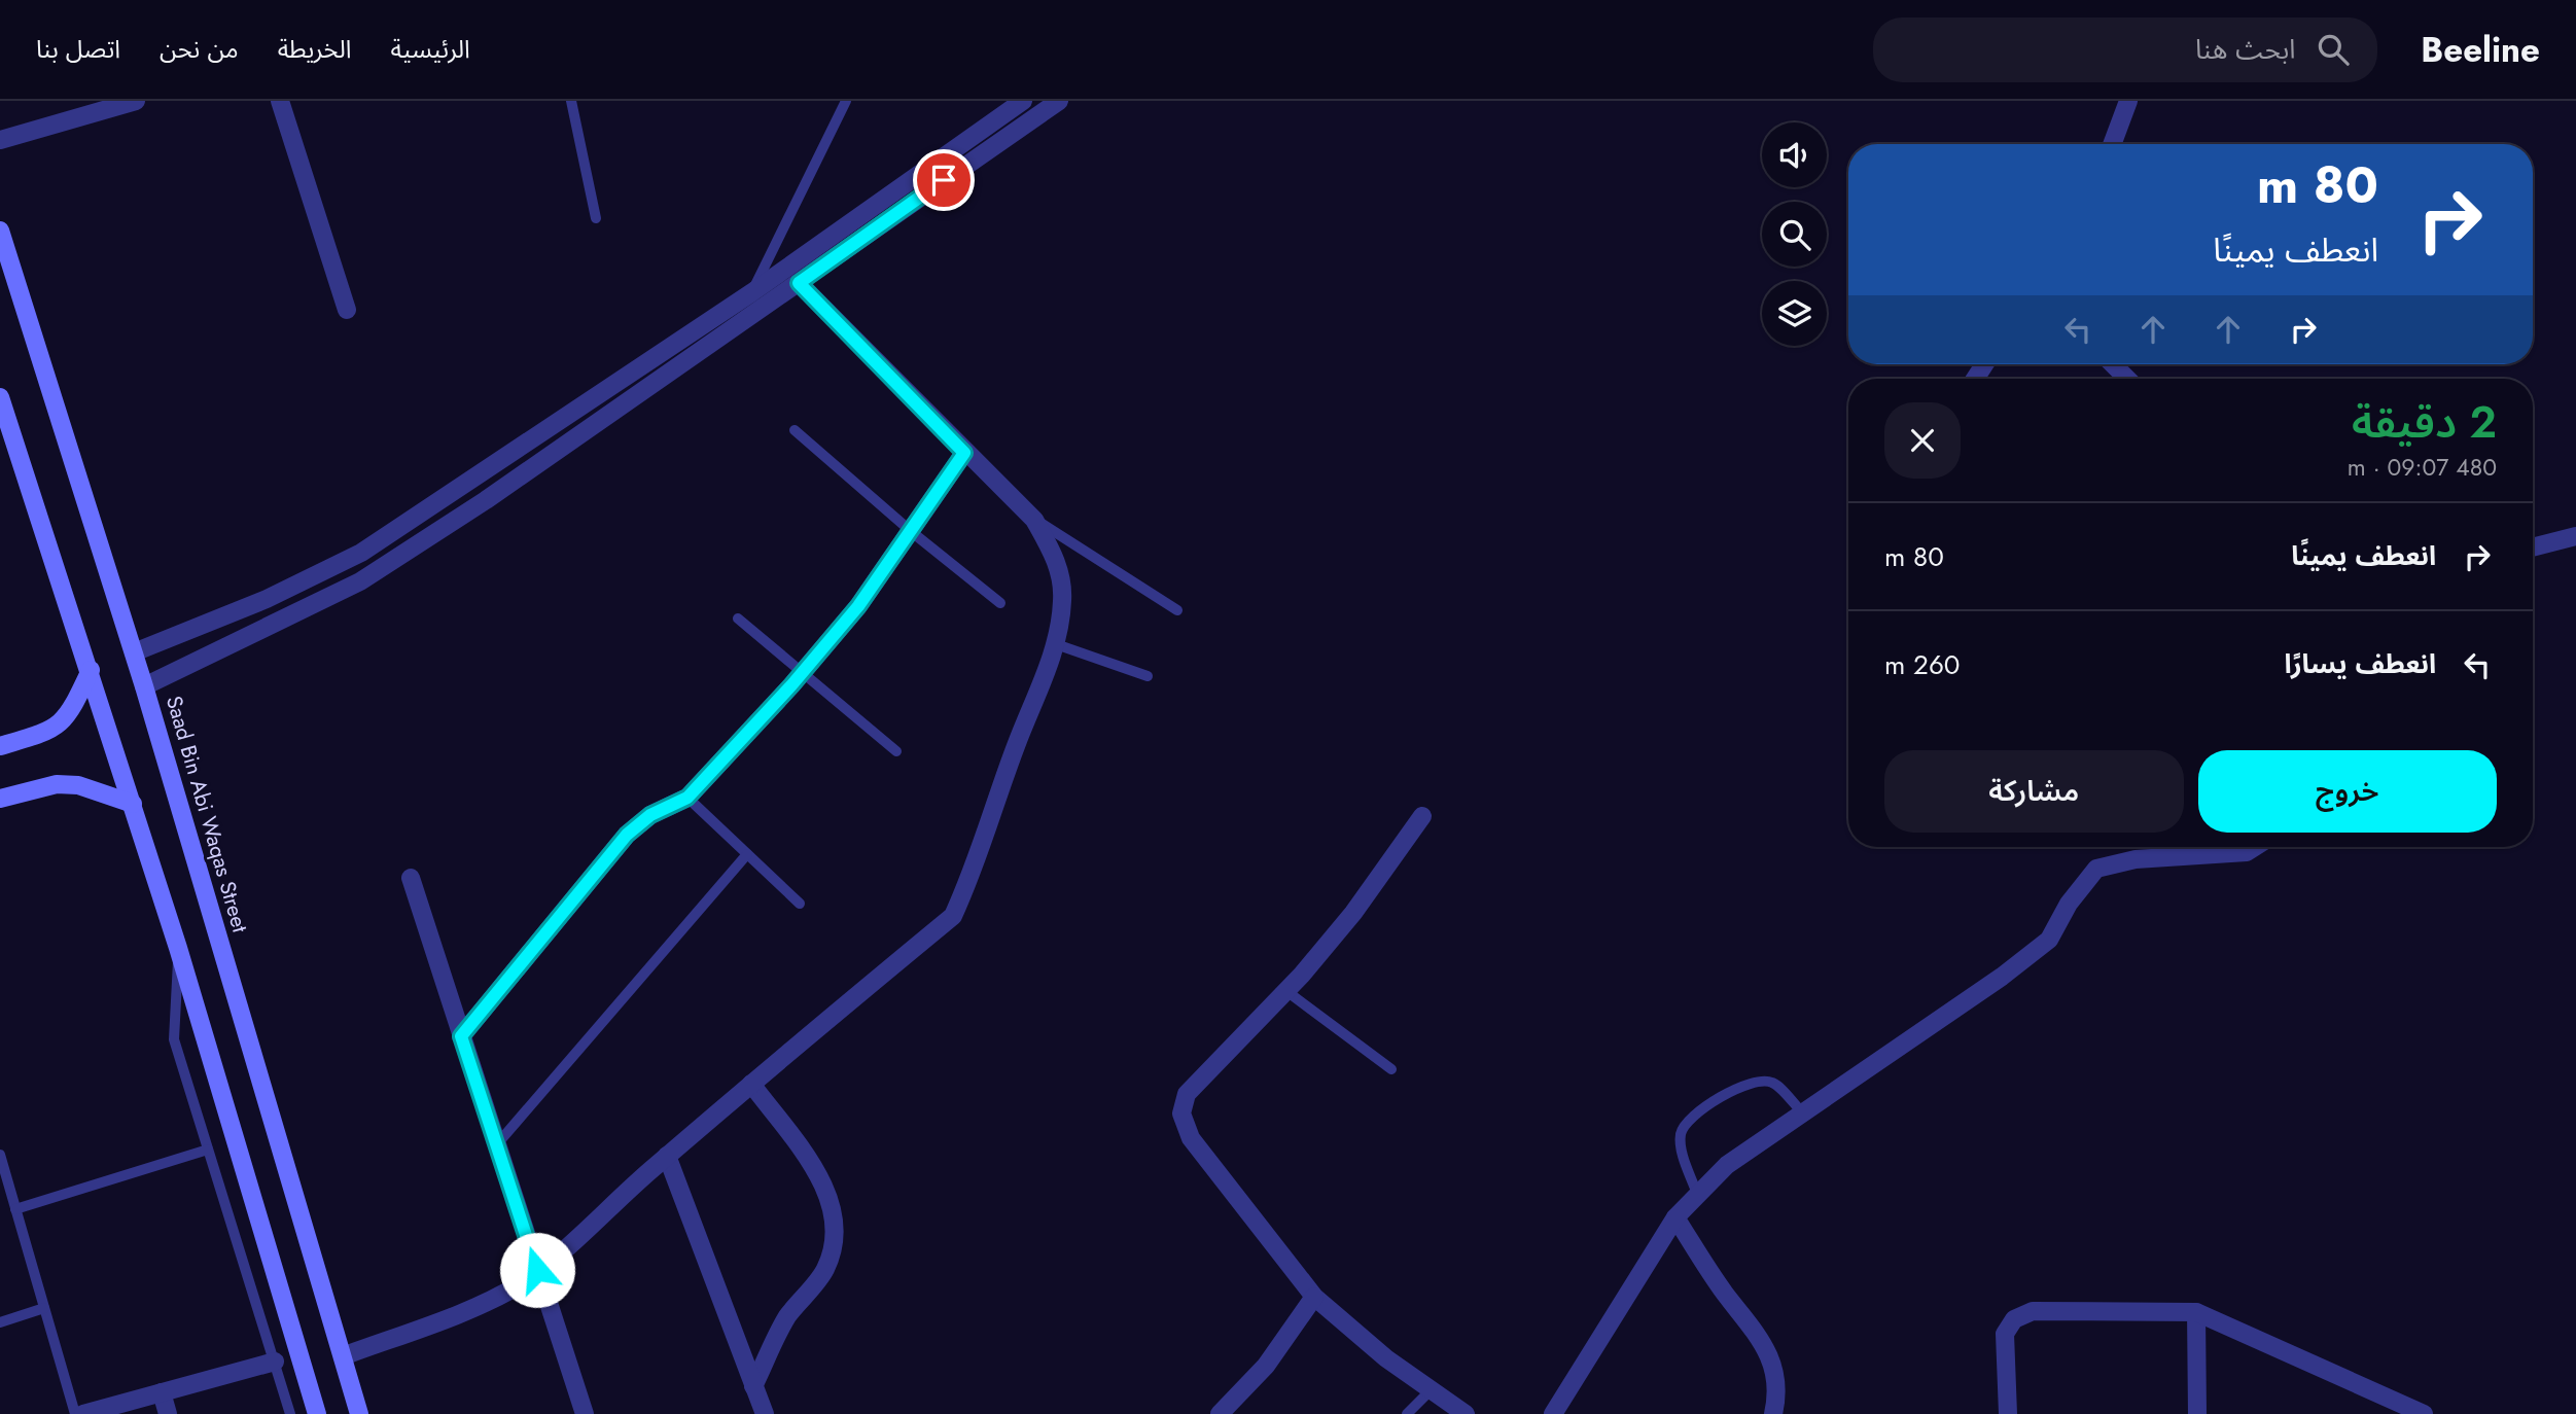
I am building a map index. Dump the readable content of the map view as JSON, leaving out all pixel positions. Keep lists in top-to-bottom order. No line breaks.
{"streets":{"main road":["Saad Bin Abi Waqas Street"]},"page":{"header":"Beeline","search":"ابحث هنا","nav":["الرئيسية","الخريطة","من نحن","اتصل بنا"],"turn":["80 m","انعطف يمينًا"],"heading":["2 دقيقة","480 m · 09:07"],"list":[{"name":"انعطف يمينًا","value":"80 m"},{"name":"انعطف يسارًا","value":"260 m"}],"buttons":["خروج","مشاركة"]}}
